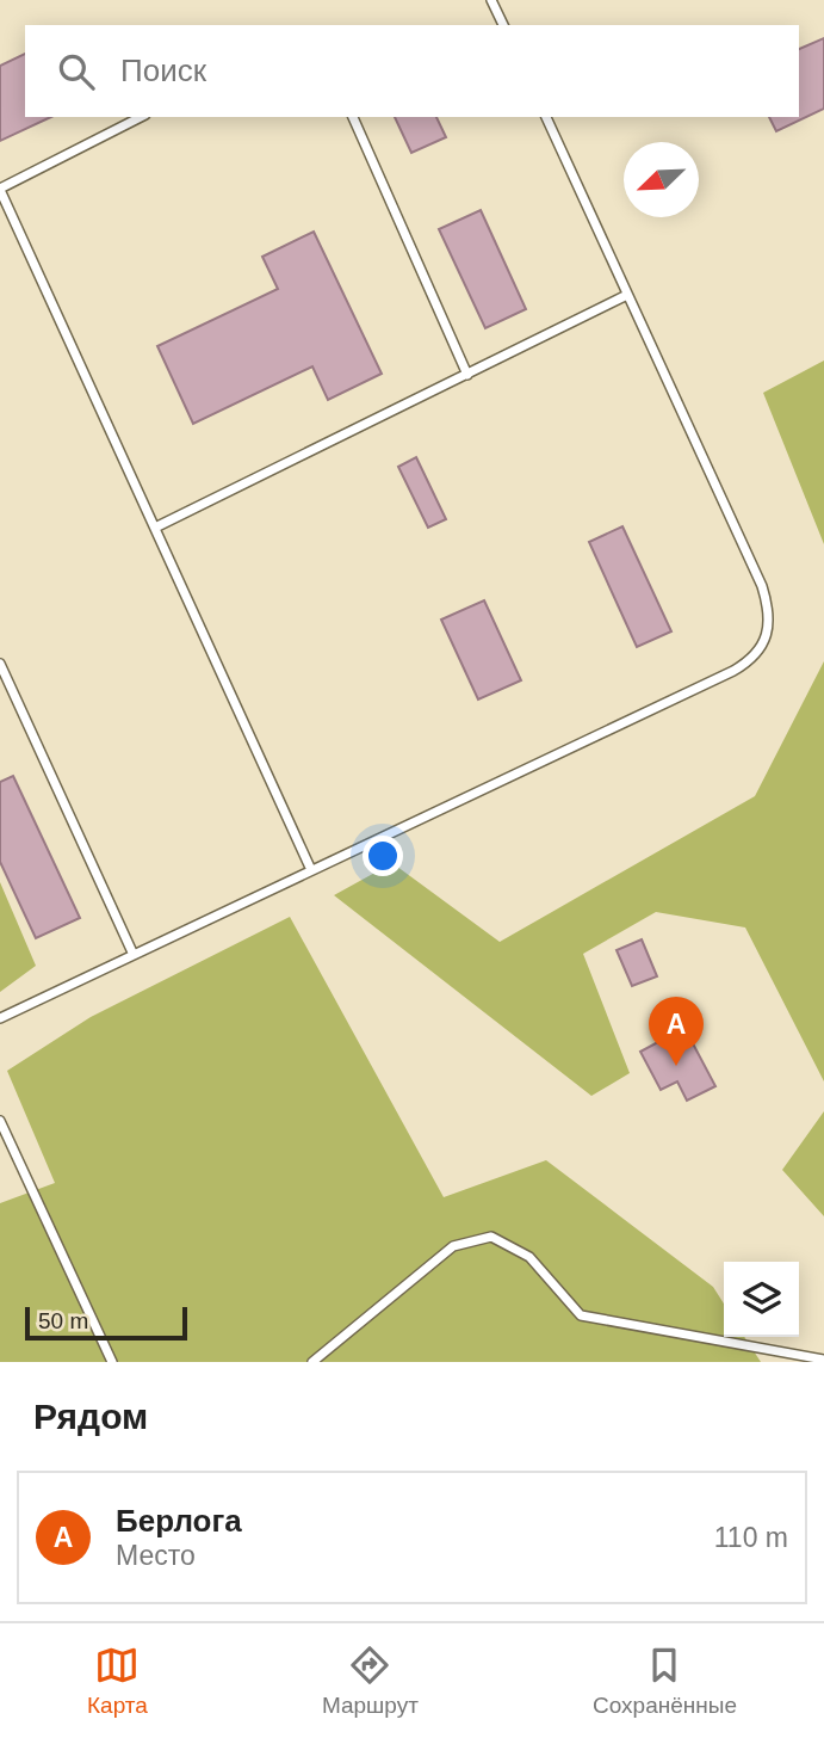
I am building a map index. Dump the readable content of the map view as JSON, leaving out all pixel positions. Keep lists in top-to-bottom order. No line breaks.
{"scale_bar":"50 m","north":"bottom left","page":{"search":"Поиск","pins":"A","scale":"50 m","heading":"Рядом","list":[{"mark":"A","name":"Берлога","note":"Место","value":"110 m"}],"nav":["Карта","Маршрут","Сохранённые"]}}
